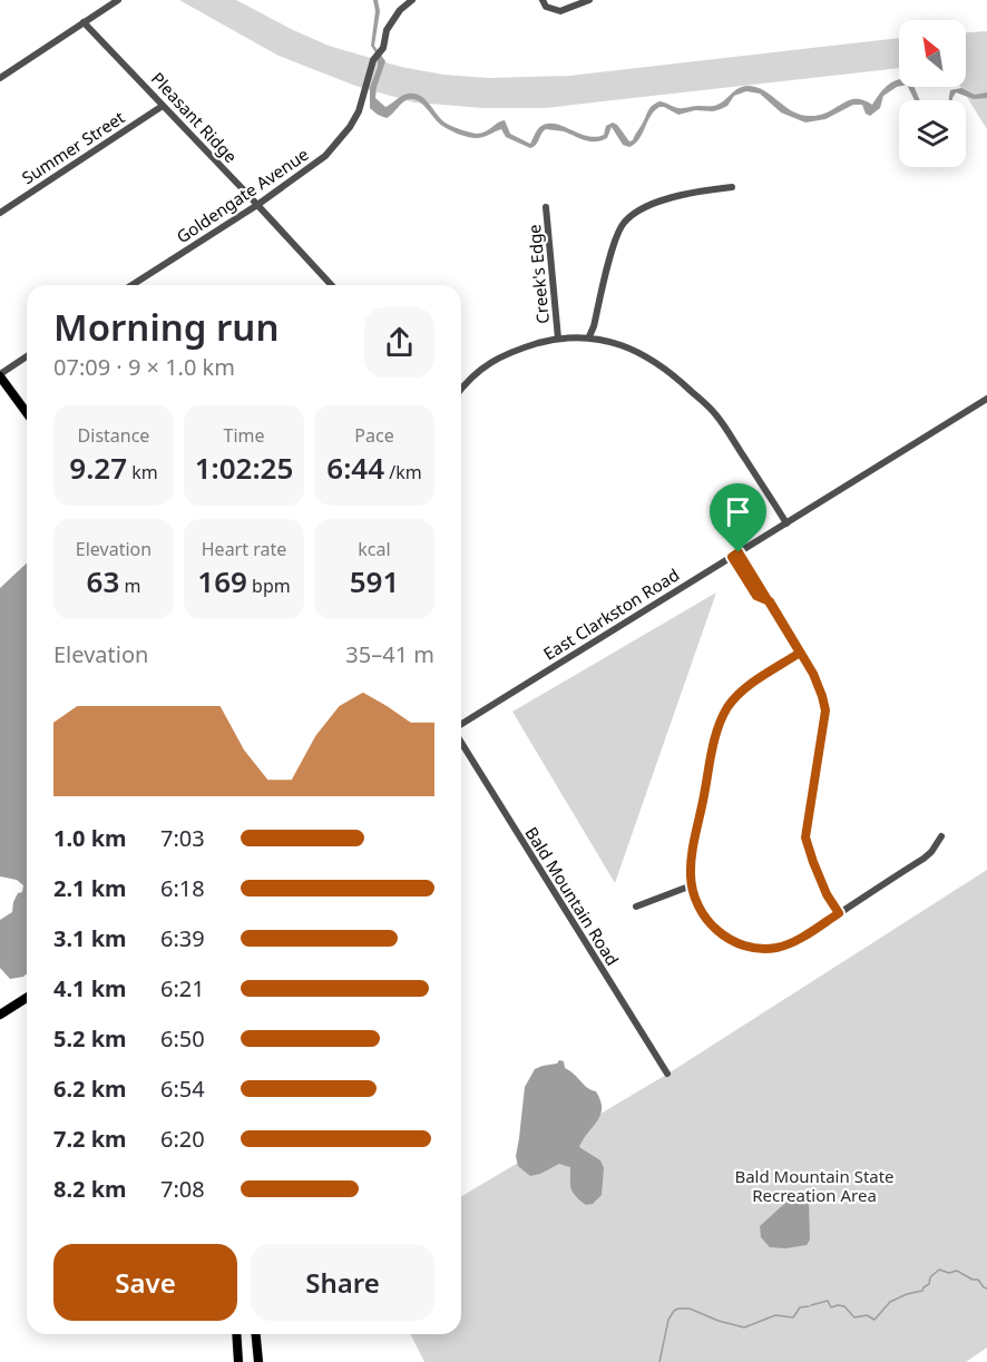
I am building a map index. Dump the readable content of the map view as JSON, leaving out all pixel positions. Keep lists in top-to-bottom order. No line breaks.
{"streets":{"street":["Pleasant Ridge","Summer Street","Goldengate Avenue","Creek's Edge","East Clarkston Road","Bald Mountain Road"]},"crossings":[["Pleasant Ridge","Summer Street"],["Pleasant Ridge","Goldengate Avenue"]],"parks":["Bald Mountain State Recreation Area"],"north":"top left","page":{"heading":["Morning run","07:09 · 9 × 1.0 km"],"stats":[["Distance","9.27 km"],["Time","1:02:25"],["Pace","6:44 /km"],["Elevation","63 m"],["Heart rate","169 bpm"],["kcal","591"]],"chart":["Elevation","35–41 m"],"list":[{"name":"1.0 km","note":"7:03"},{"name":"2.1 km","note":"6:18"},{"name":"3.1 km","note":"6:39"},{"name":"4.1 km","note":"6:21"},{"name":"5.2 km","note":"6:50"},{"name":"6.2 km","note":"6:54"},{"name":"7.2 km","note":"6:20"},{"name":"8.2 km","note":"7:08"}],"buttons":["Save","Share"]}}
